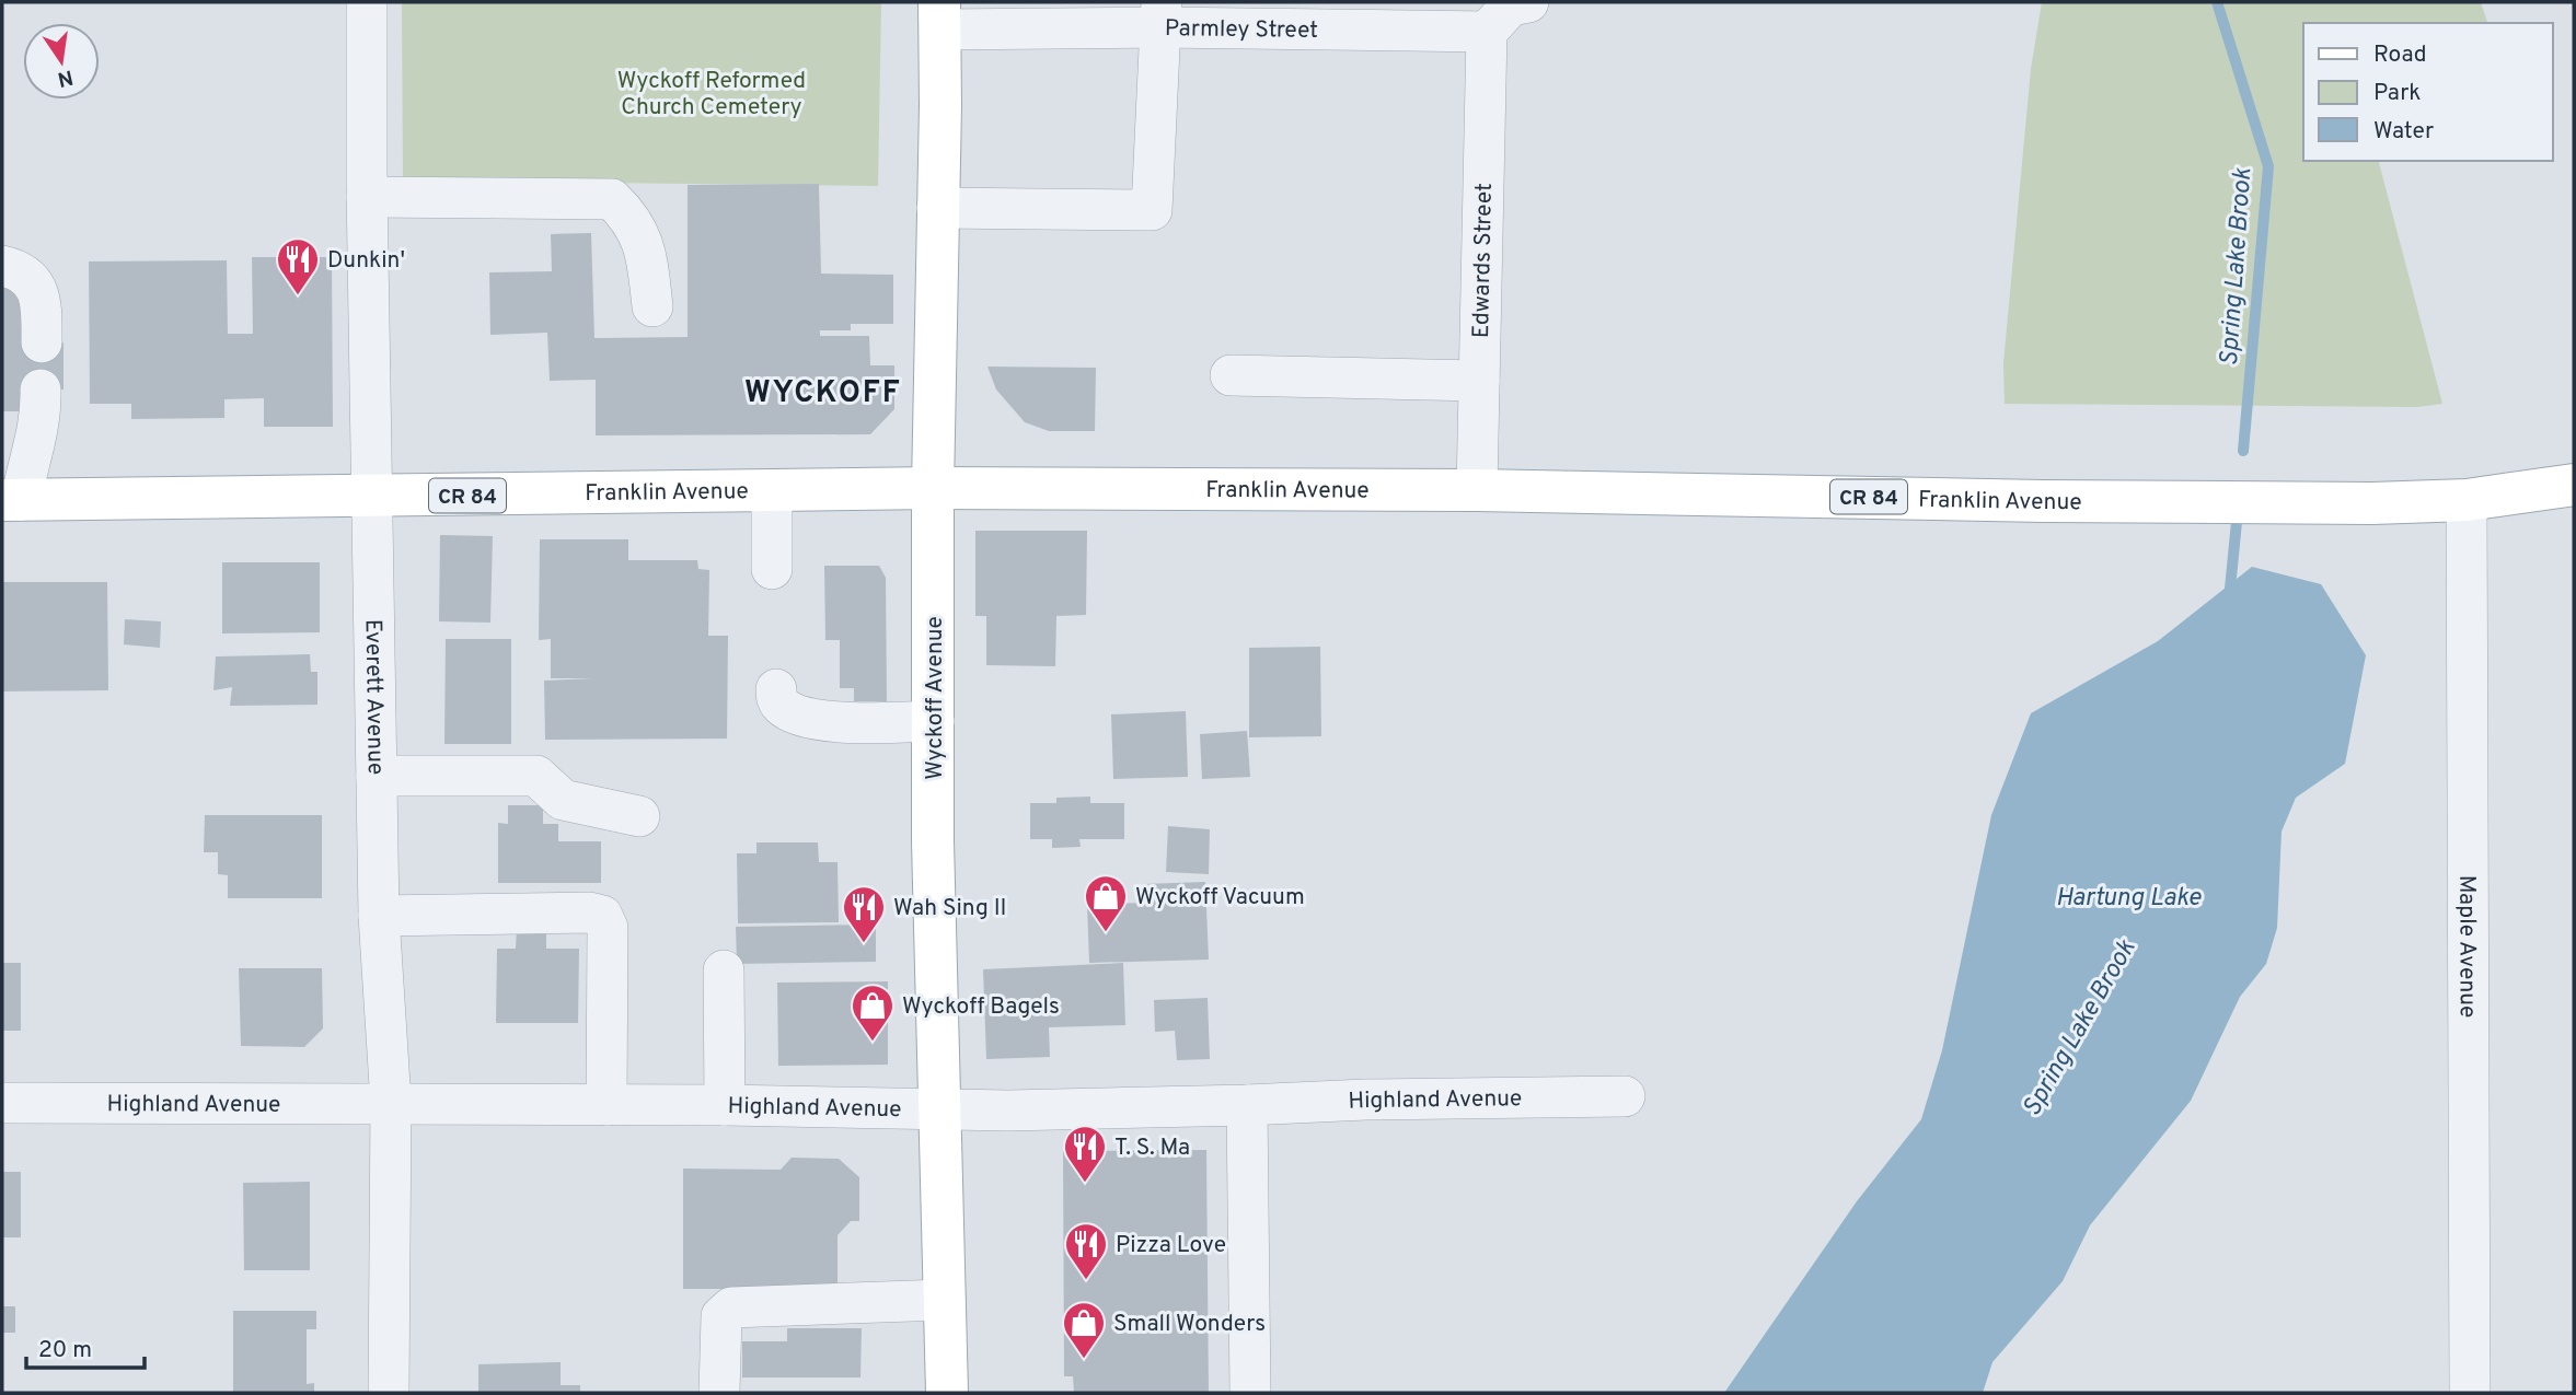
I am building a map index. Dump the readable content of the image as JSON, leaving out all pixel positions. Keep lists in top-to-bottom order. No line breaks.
{"streets":{"main road":["Franklin Avenue","CR 84","Wyckoff Avenue"],"street":["Parmley Street","Edwards Street","Everett Avenue","Maple Avenue","Highland Avenue"]},"crossings":[["Parmley Street","Edwards Street"],["Parmley Street","Wyckoff Avenue"],["Edwards Street","Franklin Avenue"],["Franklin Avenue","Everett Avenue"],["Franklin Avenue","Wyckoff Avenue"],["Franklin Avenue","Maple Avenue"],["Everett Avenue","Highland Avenue"],["Wyckoff Avenue","Highland Avenue"]],"districts":["WYCKOFF"],"water":["Spring Lake Brook","Hartung Lake"],"parks":["Wyckoff Reformed Church Cemetery"],"places":{"restaurant":["Dunkin'","Wah Sing II","T. S. Ma","Pizza Love"],"shop":["Wyckoff Vacuum","Wyckoff Bagels","Small Wonders"]},"legend":["Road","Park","Water"],"scale_bar":"20 m","north":"bottom"}
